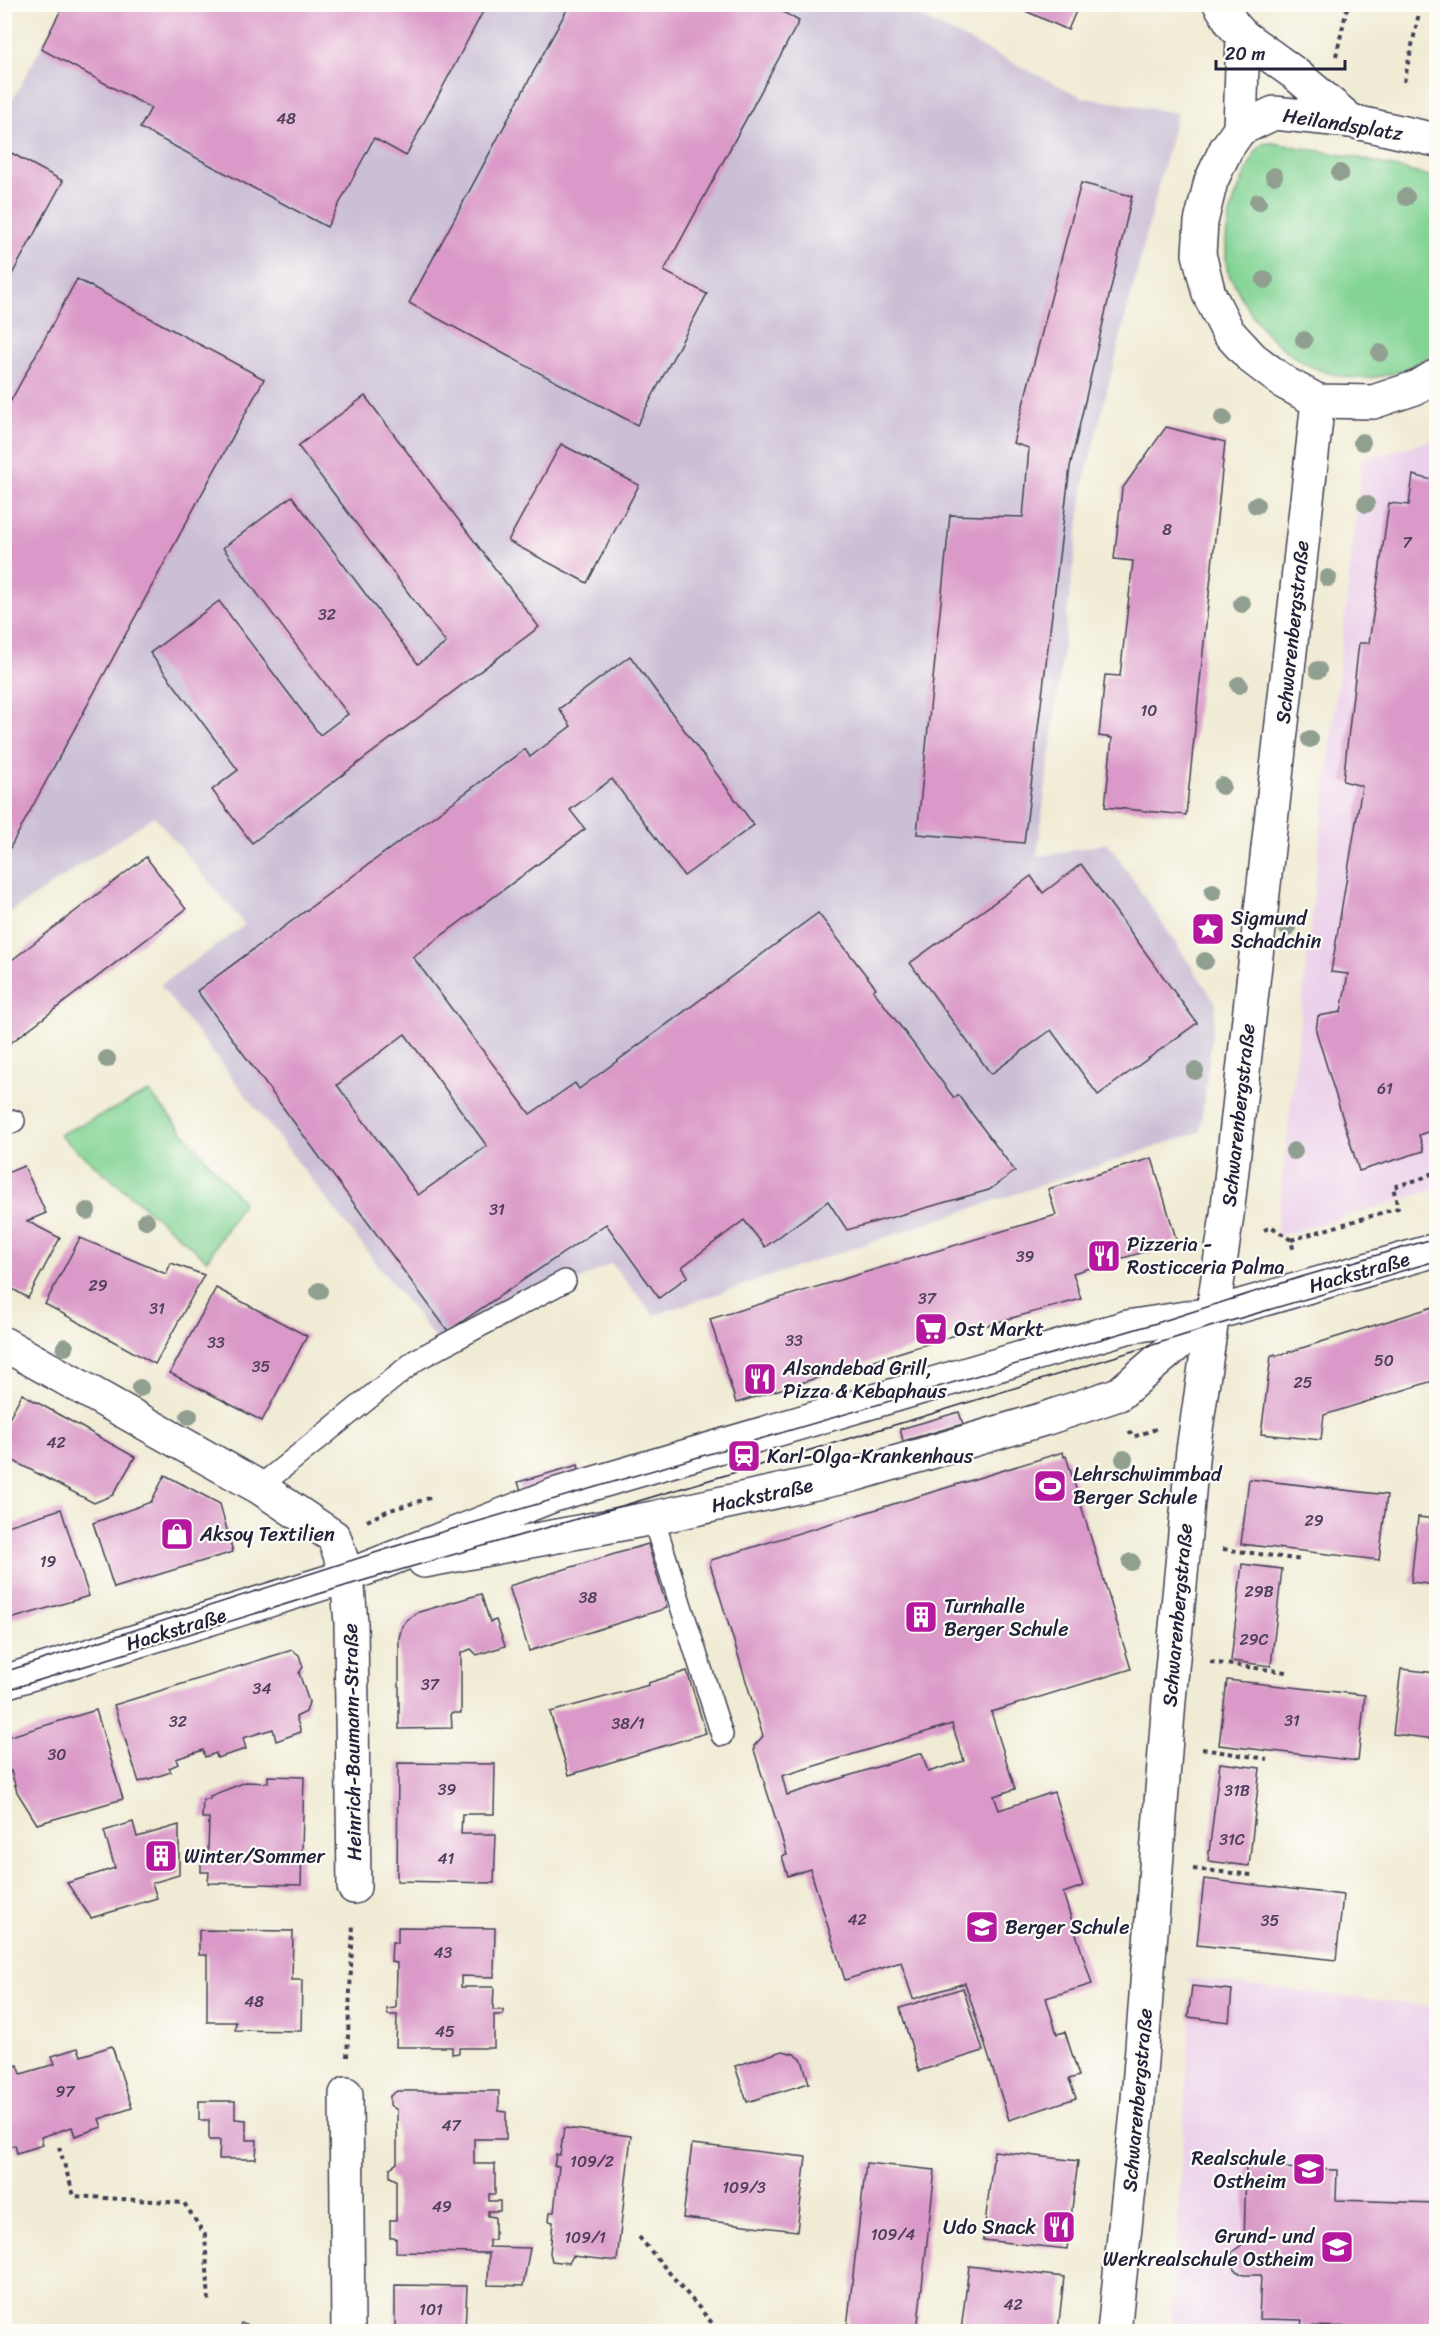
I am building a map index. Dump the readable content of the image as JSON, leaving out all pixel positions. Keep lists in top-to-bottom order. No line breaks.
{"streets":{"street":["Heilandsplatz","Schwarenbergstraße","Hackstraße","Heinrich-Baumann-Straße"]},"crossings":[["Schwarenbergstraße","Hackstraße"],["Hackstraße","Heinrich-Baumann-Straße"]],"places":{"place":["Sigmund Schadchin"],"restaurant":["Pizzeria - Rosticceria Palma","Alsandebad Grill, Pizza & Kebaphaus","Udo Snack"],"supermarket":["Ost Markt"],"station":["Karl-Olga-Krankenhaus"],"sports":["Lehrschwimmbad Berger Schule"],"shop":["Aksoy Textilien"],"building":["Turnhalle Berger Schule","Winter/Sommer"],"school or university":["Berger Schule","Realschule Ostheim","Grund- und Werkrealschule Ostheim"]},"house_numbers":["48","8","7","32","10","61","31","39","29","37","31","33","33","50","35","25","42","29","19","29B","38","29C","37","34","31","32","38/1","30","39","31B","31C","41","42","35","43","48","45","97","47","109/2","109/3","49","109/4","109/1","42","101"],"scale_bar":"20 m"}
